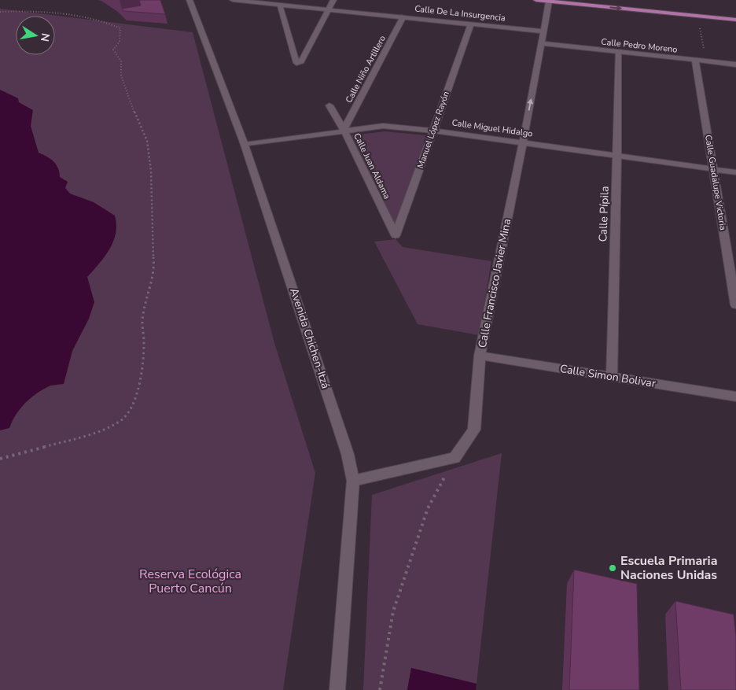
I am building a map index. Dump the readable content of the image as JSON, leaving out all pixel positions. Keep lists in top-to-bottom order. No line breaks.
{"streets":{"street":["Calle De La Insurgencia","Calle Pedro Moreno","Calle Niño Artillero","Calle Miguel Hidalgo","Manuel López Rayón","Calle Juan Aldama","Calle Guadalupe Victoria","Calle Pípila","Calle Francisco Javier Mina","Avenida Chichen-Itzá","Calle Simon Bolivar"]},"crossings":[["Calle De La Insurgencia","Calle Niño Artillero"],["Calle De La Insurgencia","Manuel López Rayón"],["Calle De La Insurgencia","Calle Francisco Javier Mina"],["Calle Pedro Moreno","Calle Guadalupe Victoria"],["Calle Pedro Moreno","Calle Pípila"],["Calle Pedro Moreno","Calle Francisco Javier Mina"],["Calle Niño Artillero","Calle Miguel Hidalgo"],["Calle Niño Artillero","Calle Juan Aldama"],["Calle Miguel Hidalgo","Manuel López Rayón"],["Calle Miguel Hidalgo","Calle Juan Aldama"],["Calle Miguel Hidalgo","Calle Guadalupe Victoria"],["Calle Miguel Hidalgo","Calle Pípila"],["Calle Miguel Hidalgo","Calle Francisco Javier Mina"],["Calle Miguel Hidalgo","Avenida Chichen-Itzá"],["Manuel López Rayón","Calle Juan Aldama"],["Calle Pípila","Calle Simon Bolivar"],["Calle Francisco Javier Mina","Calle Simon Bolivar"]],"parks":["Reserva Ecológica Puerto Cancún"],"places":["Escuela Primaria Naciones Unidas"],"north":"right"}
